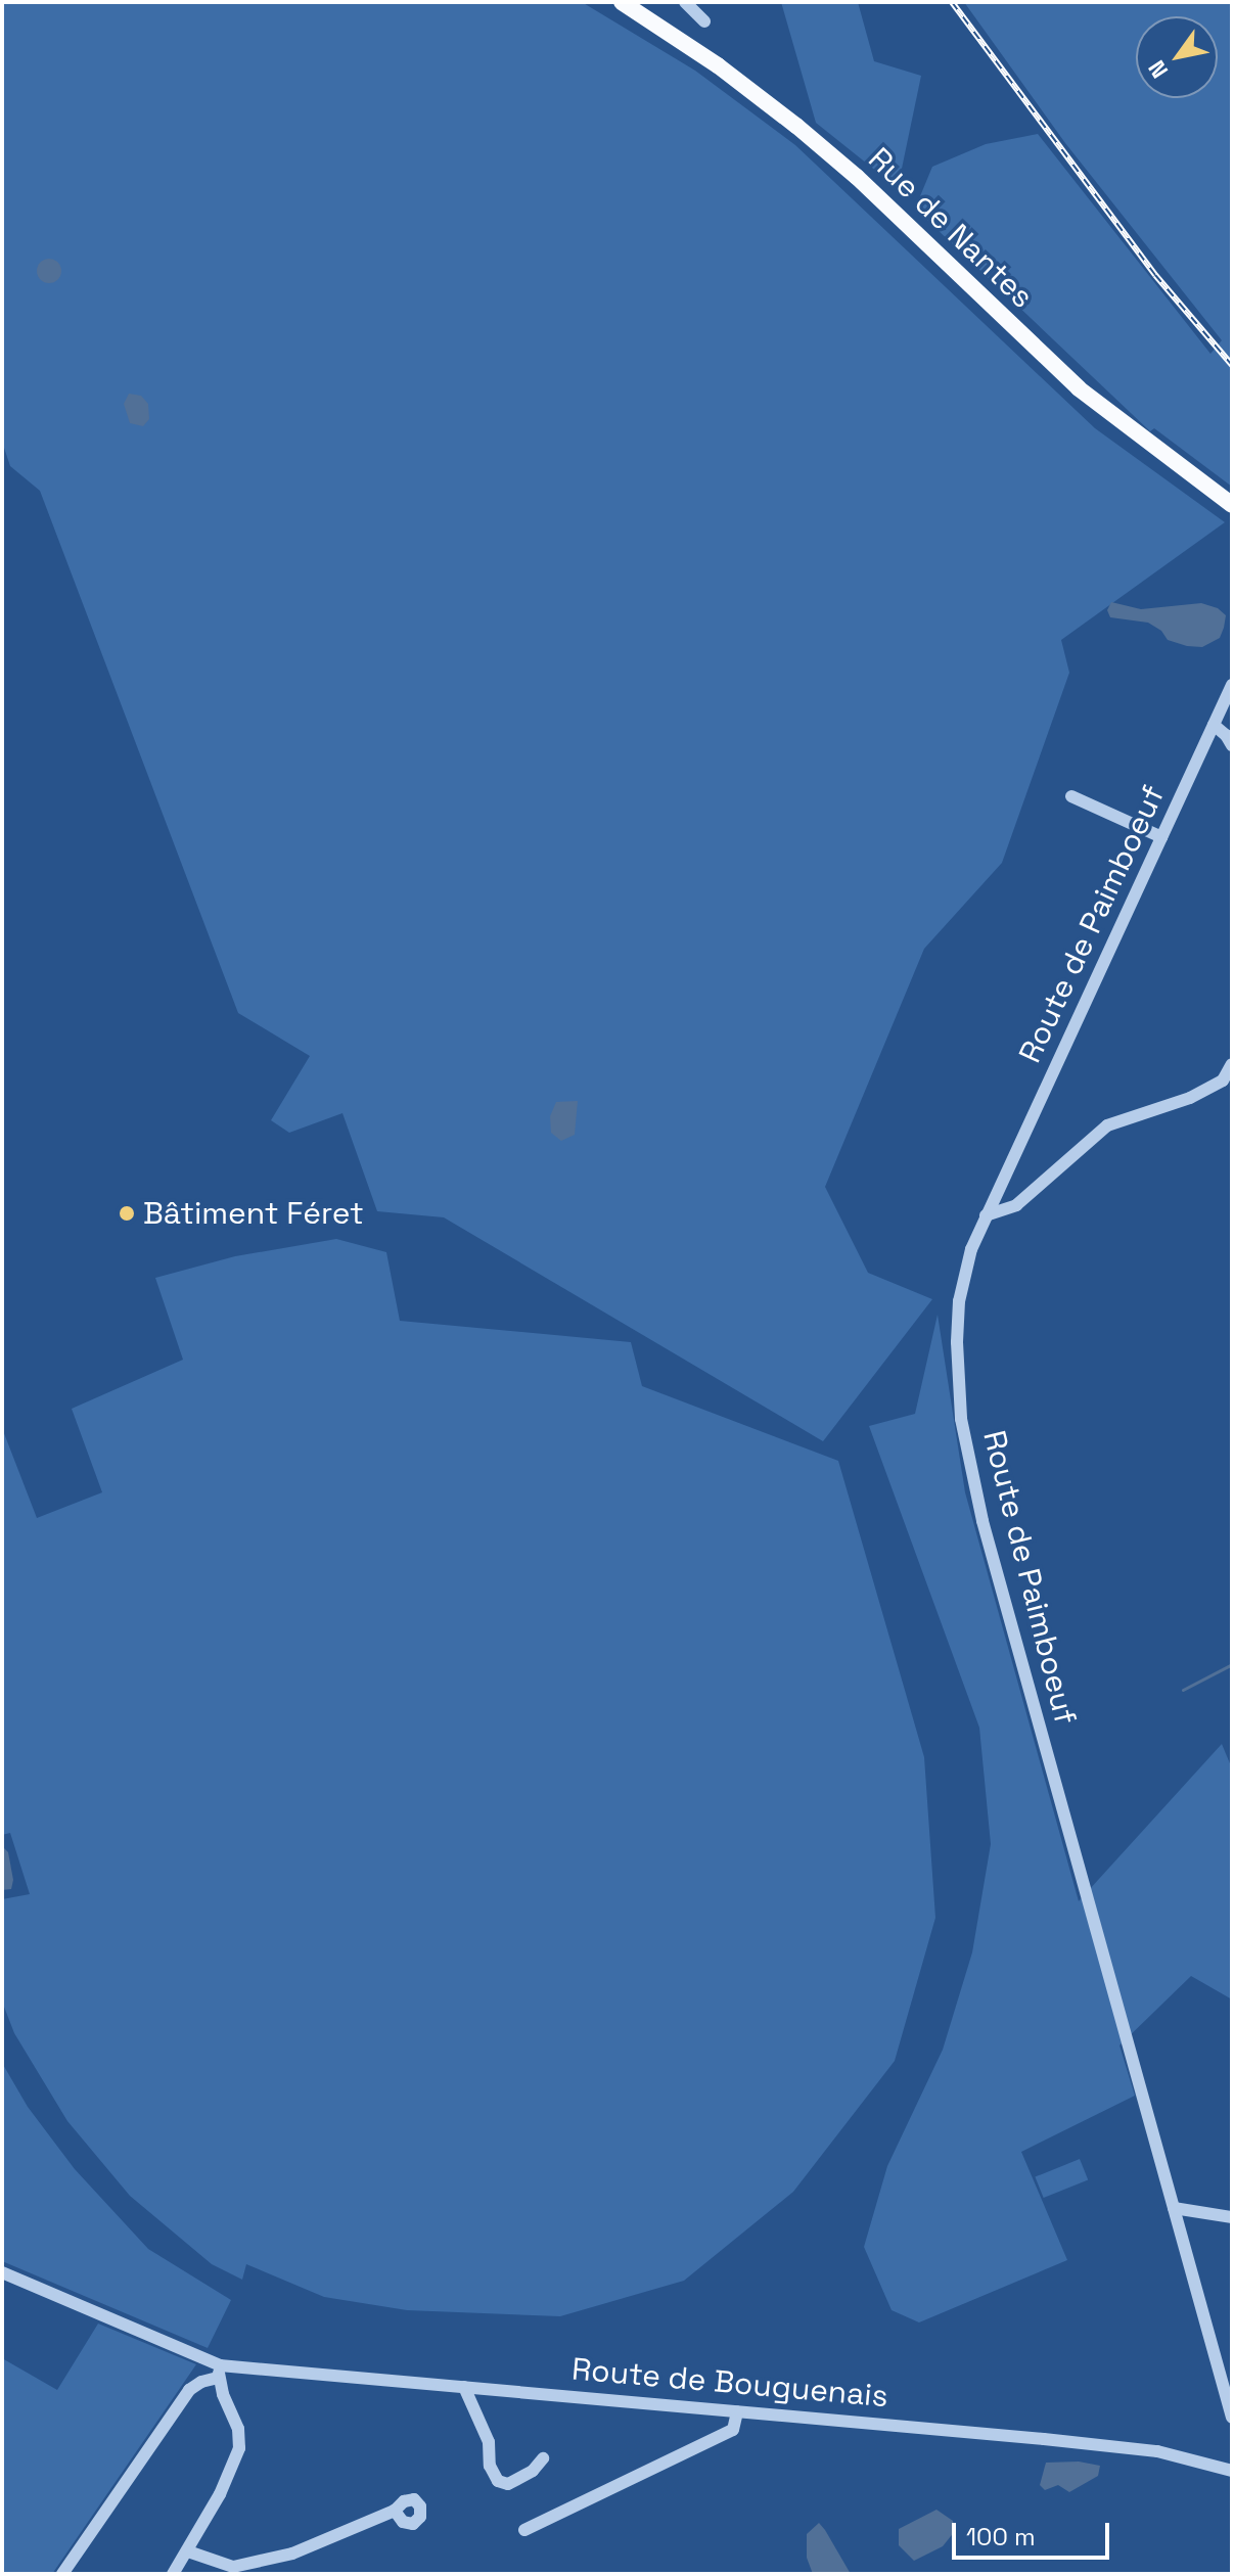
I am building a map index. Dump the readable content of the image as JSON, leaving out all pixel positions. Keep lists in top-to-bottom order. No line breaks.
{"streets":{"main road":["Rue de Nantes"],"street":["Route de Paimboeuf","Route de Bouguenais"]},"places":["Bâtiment Féret"],"scale_bar":"100 m","north":"bottom left"}
